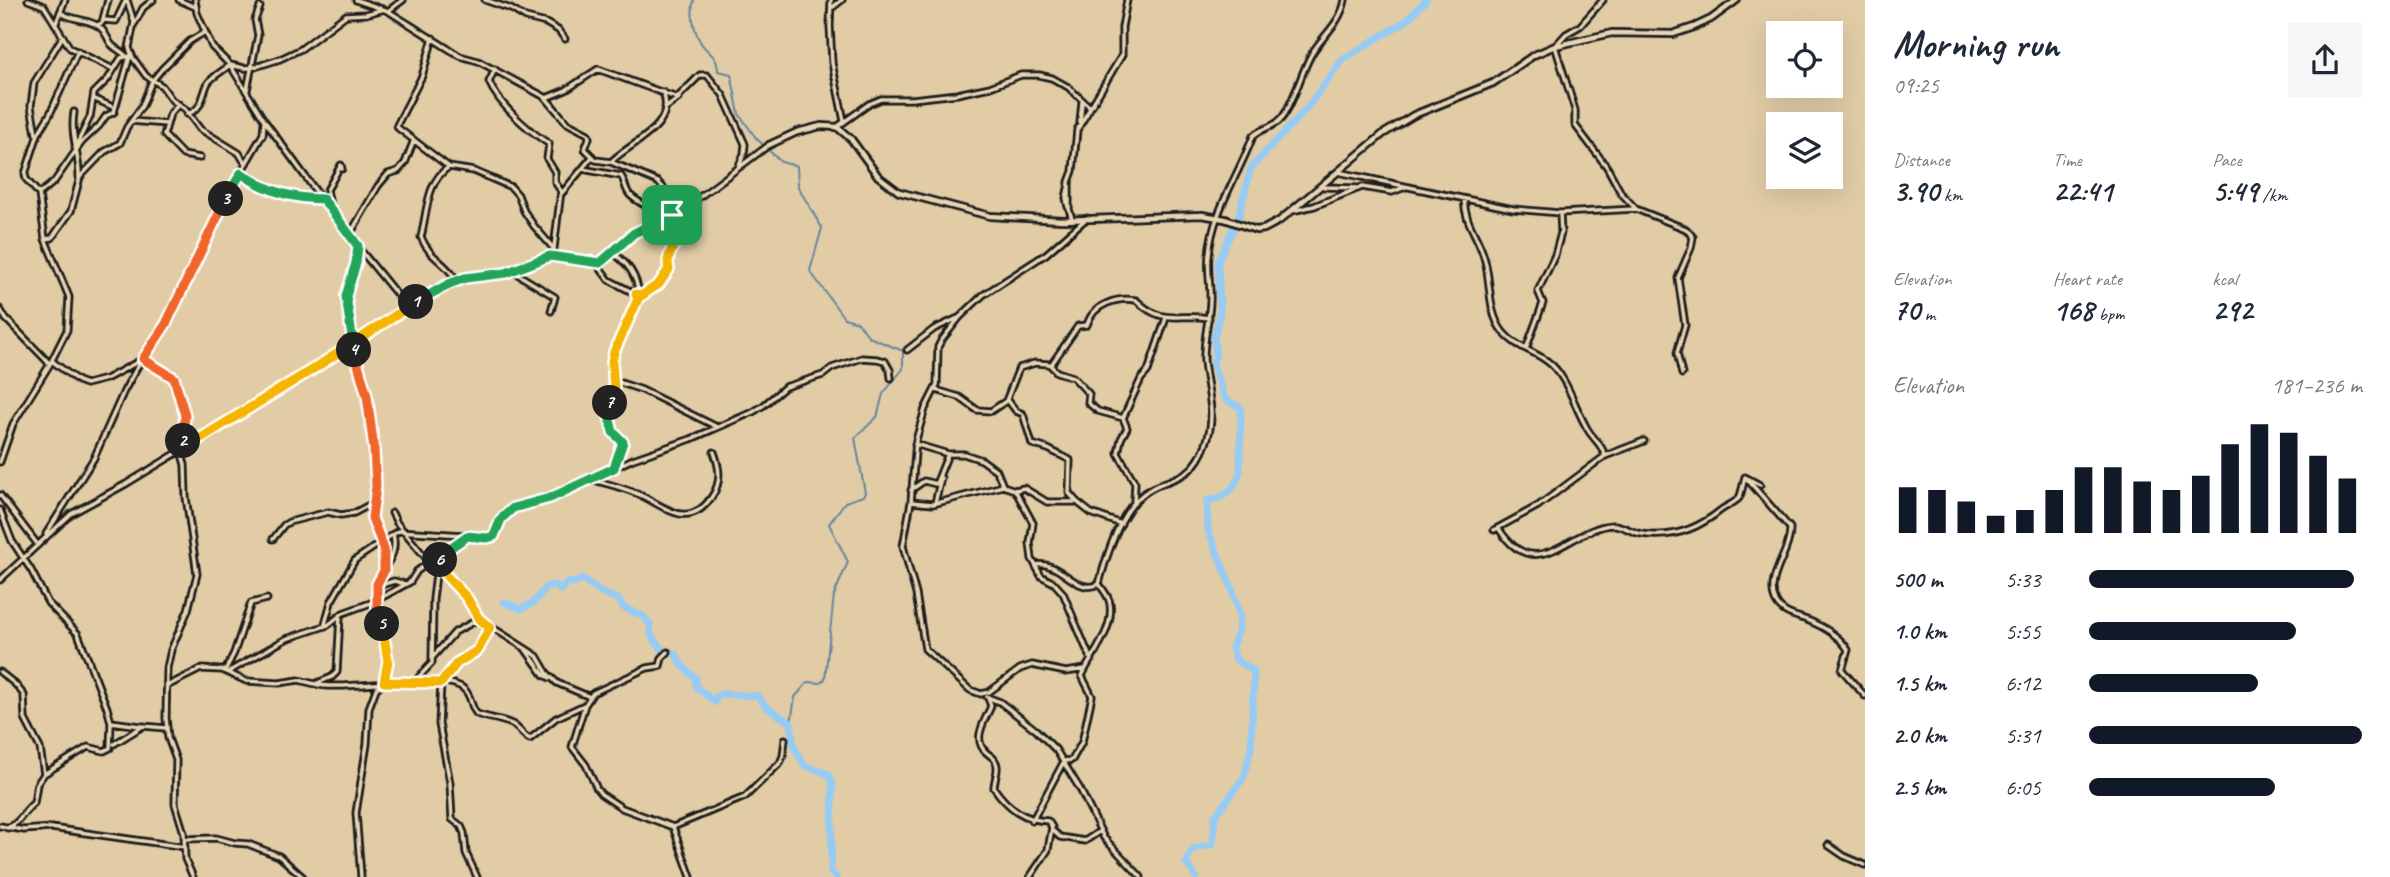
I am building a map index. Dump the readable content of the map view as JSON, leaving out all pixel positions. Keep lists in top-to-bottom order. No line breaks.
{"page":{"heading":["Morning run","09:25"],"stats":[["Distance","3.90 km"],["Time","22:41"],["Pace","5:49 /km"],["Elevation","70 m"],["Heart rate","168 bpm"],["kcal","292"]],"pins":["3","1","4","7","2","6","5"],"chart":["Elevation","181–236 m"],"list":[{"name":"500 m","note":"5:33"},{"name":"1.0 km","note":"5:55"},{"name":"1.5 km","note":"6:12"},{"name":"2.0 km","note":"5:31"},{"name":"2.5 km","note":"6:05"}]}}
